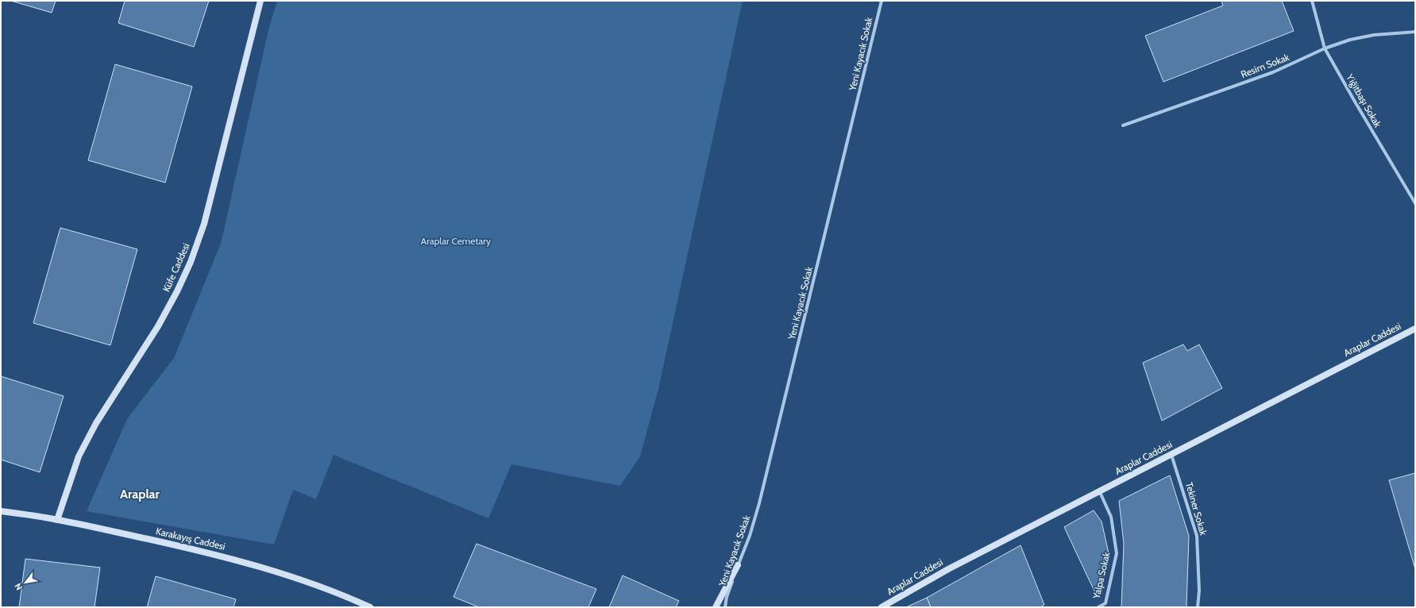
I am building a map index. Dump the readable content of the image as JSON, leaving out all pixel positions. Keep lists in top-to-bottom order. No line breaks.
{"streets":{"street":["Yeni Kayacık Sokak","Resim Sokak","Yiğitbaşı Sokak","Küfe Caddesi","Araplar Caddesi","Tekiner Sokak","Karakayış Caddesi","Yalpa Sokak"]},"crossings":[["Resim Sokak","Yiğitbaşı Sokak"],["Küfe Caddesi","Karakayış Caddesi"],["Araplar Caddesi","Tekiner Sokak"],["Araplar Caddesi","Yalpa Sokak"]],"districts":["Araplar"],"parks":["Araplar Cemetary"],"north":"bottom left"}
